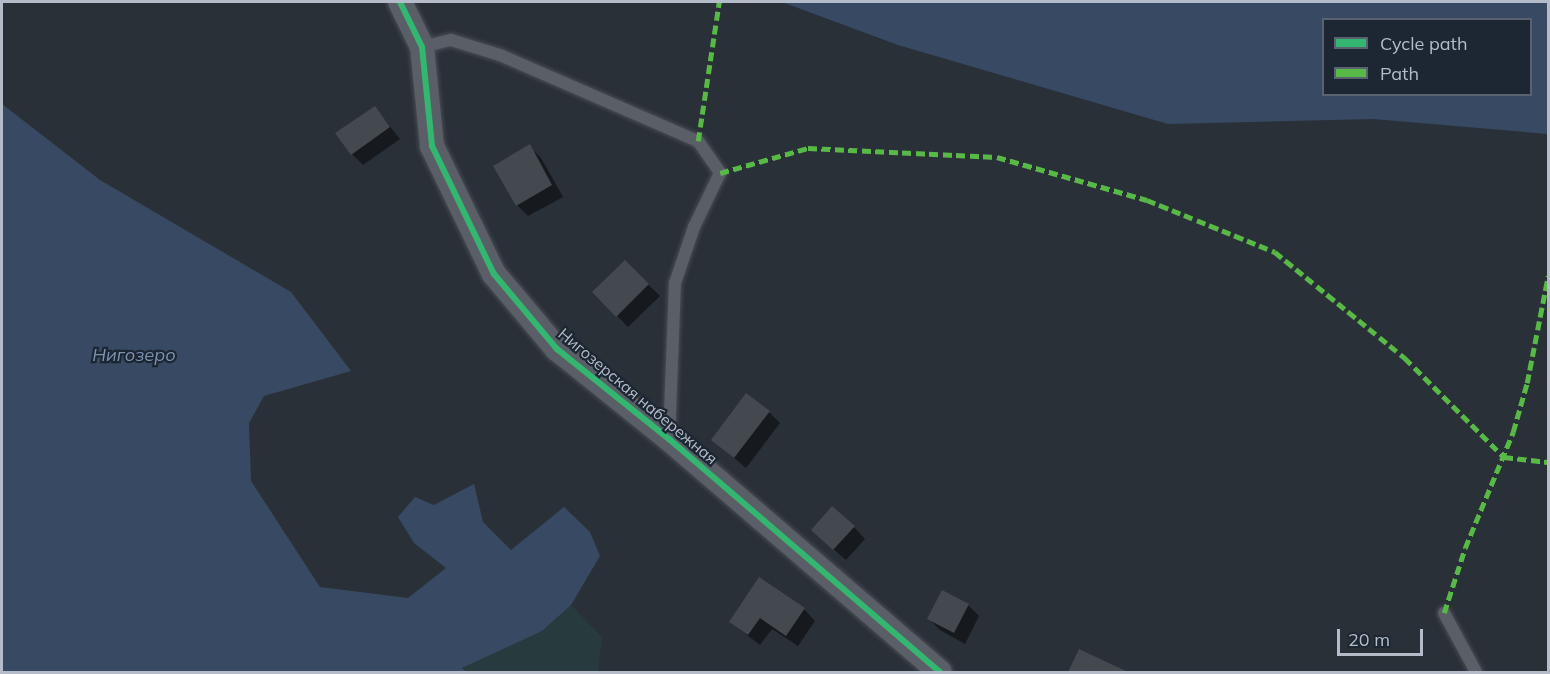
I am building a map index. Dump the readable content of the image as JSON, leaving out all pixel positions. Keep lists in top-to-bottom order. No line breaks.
{"streets":{"street":["Нигозерская набережная"]},"water":["Нигозеро"],"legend":["Cycle path","Path"],"scale_bar":"20 m"}
